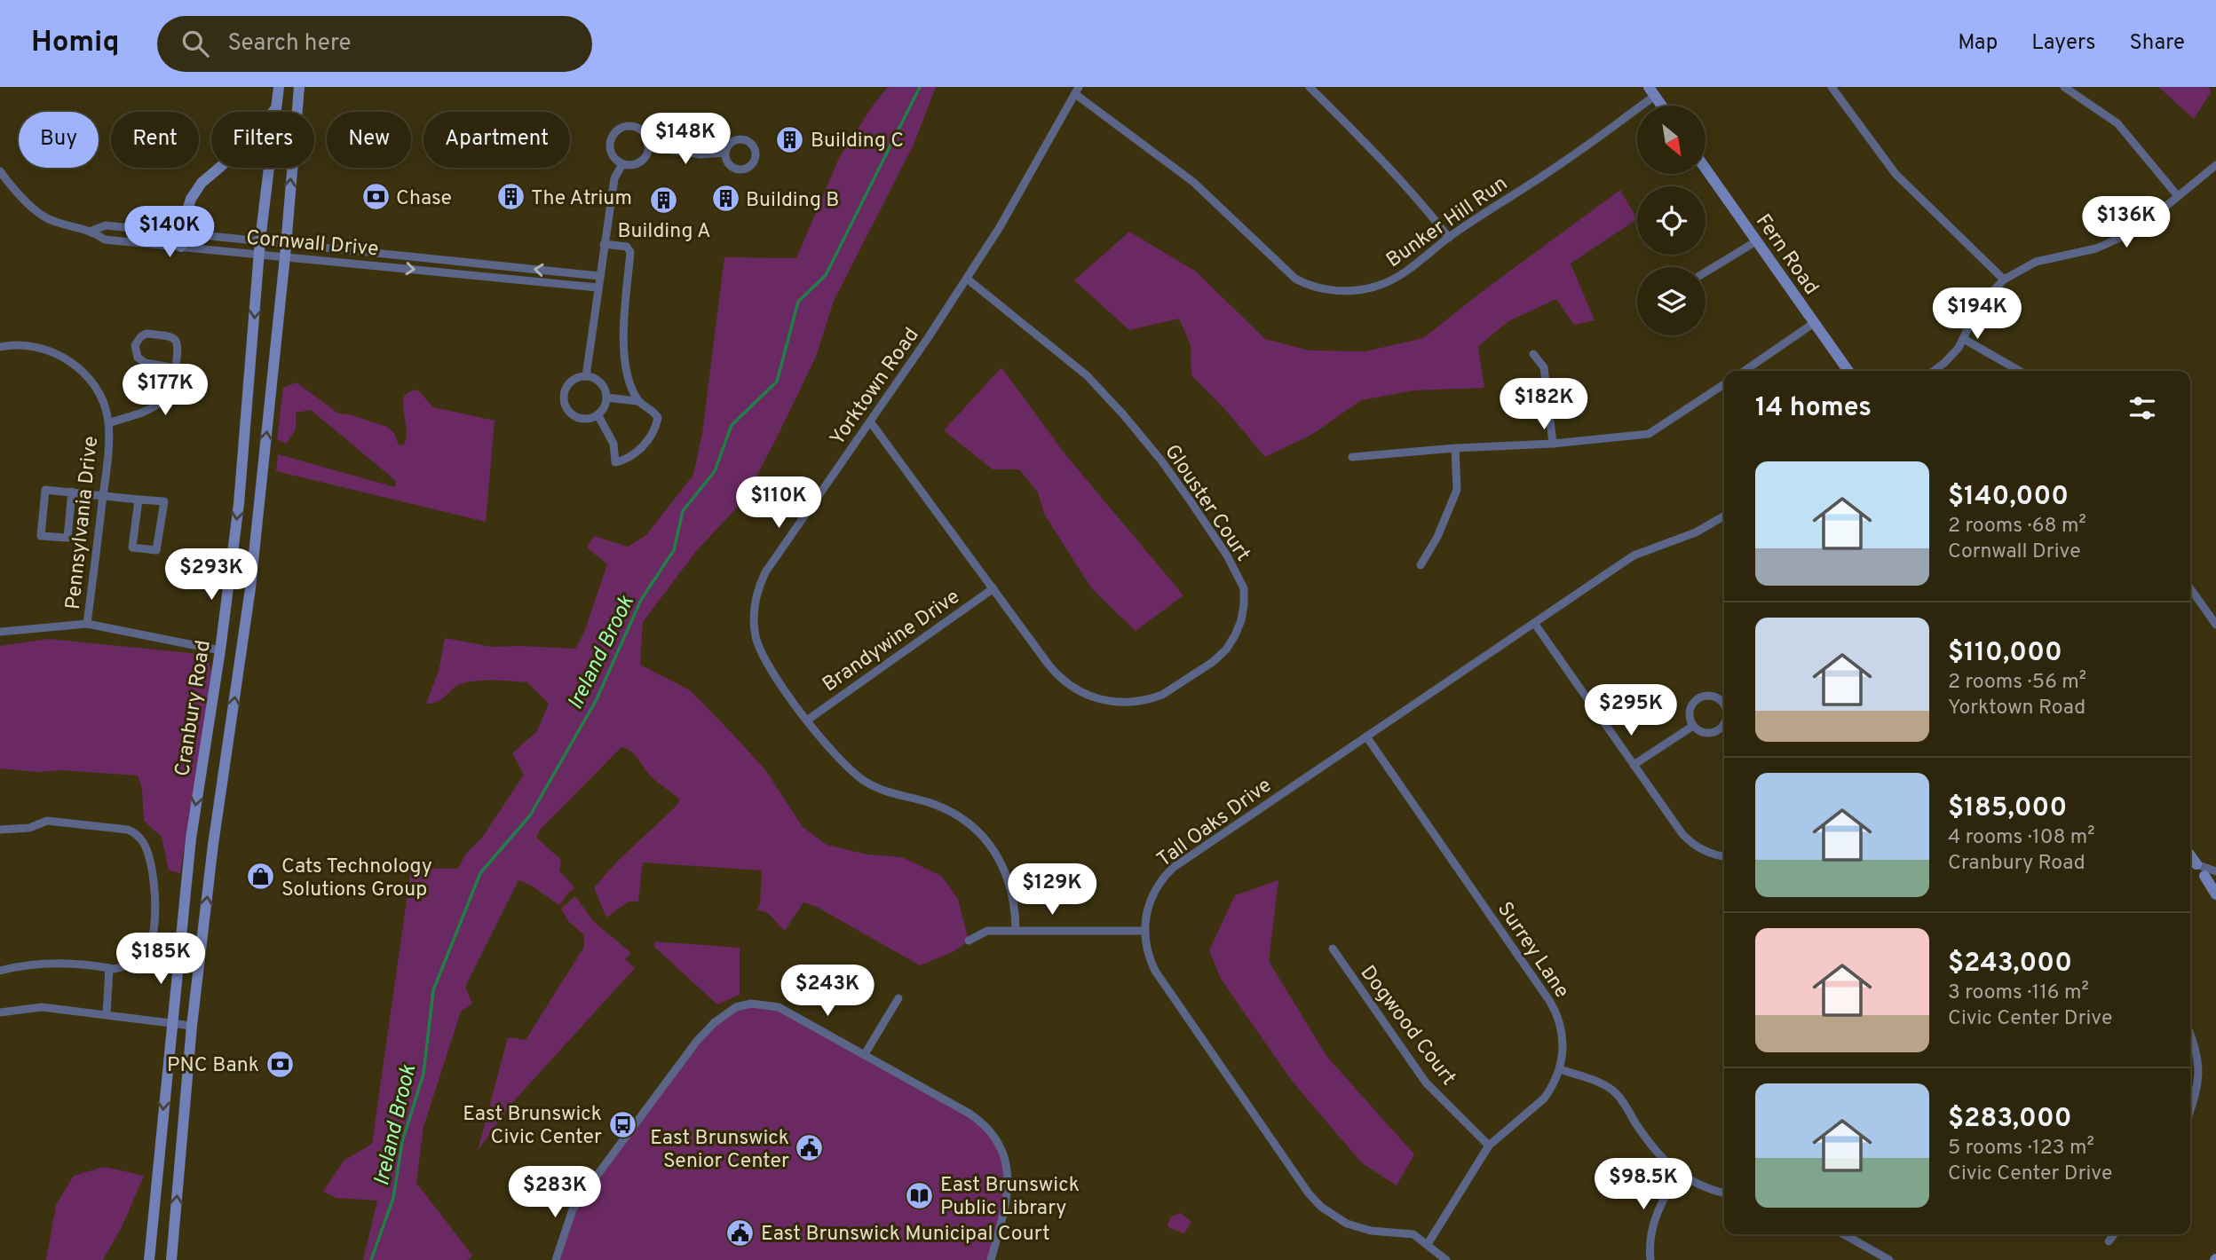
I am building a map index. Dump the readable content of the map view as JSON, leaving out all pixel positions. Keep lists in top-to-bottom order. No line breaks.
{"streets":{"main road":["Fern Road","Cranbury Road"],"street":["Bunker Hill Run","Cornwall Drive","Yorktown Road","Glouster Court","Pennsylvania Drive","Brandywine Drive","Tall Oaks Drive","Surrey Lane","Dogwood Court"]},"crossings":[["Bunker Hill Run","Yorktown Road"],["Cornwall Drive","Cranbury Road"],["Yorktown Road","Glouster Court"],["Yorktown Road","Brandywine Drive"],["Glouster Court","Brandywine Drive"],["Tall Oaks Drive","Surrey Lane"],["Surrey Lane","Dogwood Court"]],"water":["Ireland Brook"],"places":{"building":["Building C","The Atrium","Building B","Building A"],"bank":["Chase","PNC Bank"],"shop":["Cats Technology Solutions Group"],"bus stop":["East Brunswick Civic Center"],"public building":["East Brunswick Senior Center","East Brunswick Municipal Court"],"library":["East Brunswick Public Library"]},"north":"bottom right","page":{"header":"Homiq","search":"Search here","nav":["Map","Layers","Share"],"chip":["Buy","Rent","Filters","New","Apartment"],"price":["$148K","$136K","$140K","$194K","$177K","$182K","$110K","$293K","$295K","$129K","$185K","$243K","$98.5K","$283K"],"heading":"14 homes","list":[{"name":"$140,000","note":"2 rooms · 68 m² · Cornwall Drive"},{"name":"$110,000","note":"2 rooms · 56 m² · Yorktown Road"},{"name":"$185,000","note":"4 rooms · 108 m² · Cranbury Road"},{"name":"$243,000","note":"3 rooms · 116 m² · Civic Center Drive"},{"name":"$283,000","note":"5 rooms · 123 m² · Civic Center Drive"}]}}
